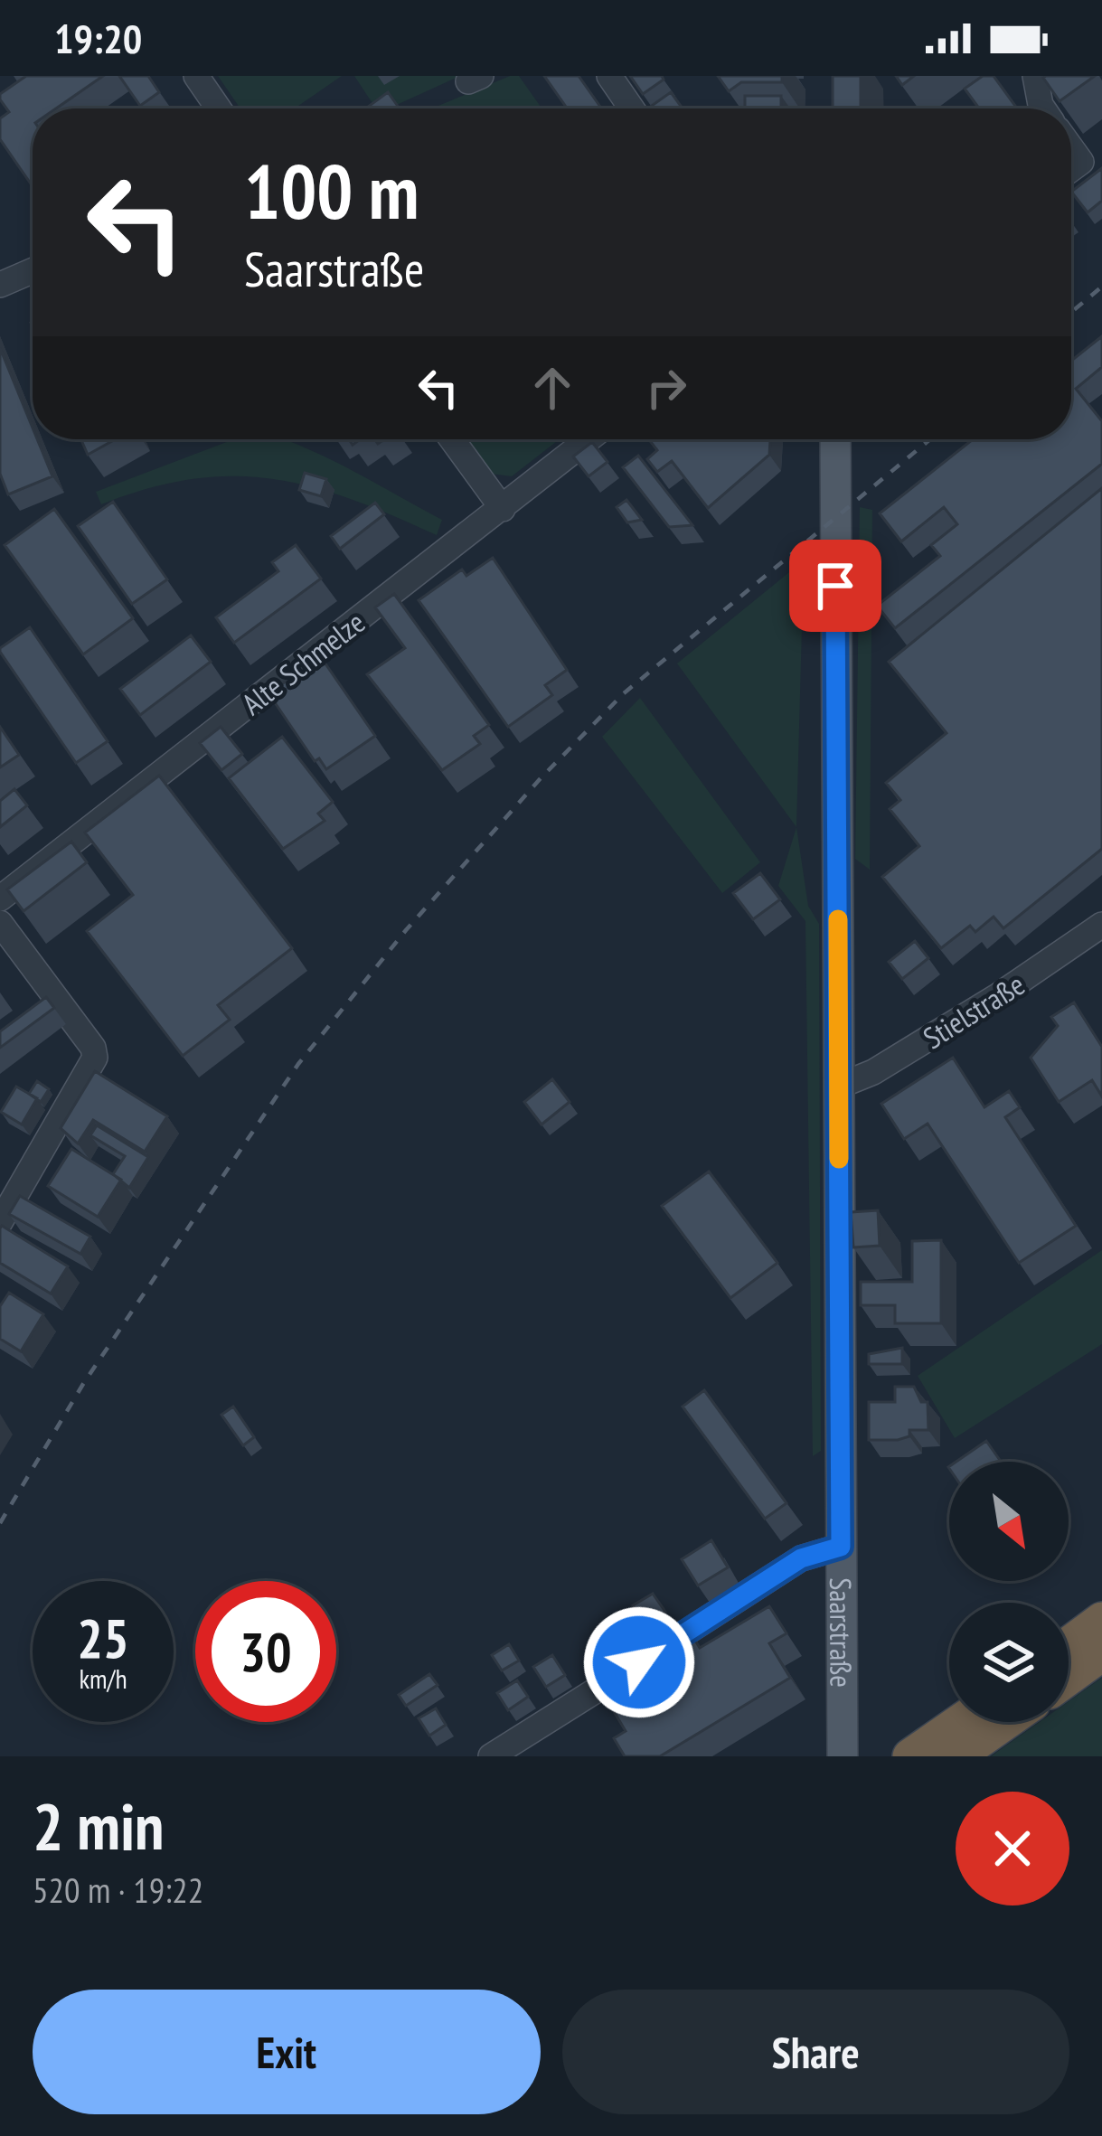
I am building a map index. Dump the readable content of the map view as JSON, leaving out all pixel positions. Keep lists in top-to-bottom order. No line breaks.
{"streets":{"main road":["Saarstraße"],"street":["Alte Schmelze","Stielstraße"]},"crossings":[["Stielstraße","Saarstraße"]],"north":"bottom right","page":{"status":"19:20","turn":["100 m","Saarstraße"],"speed":"25 km/h","limit":"30","heading":["2 min","520 m · 19:22"],"buttons":["Exit","Share"]}}
